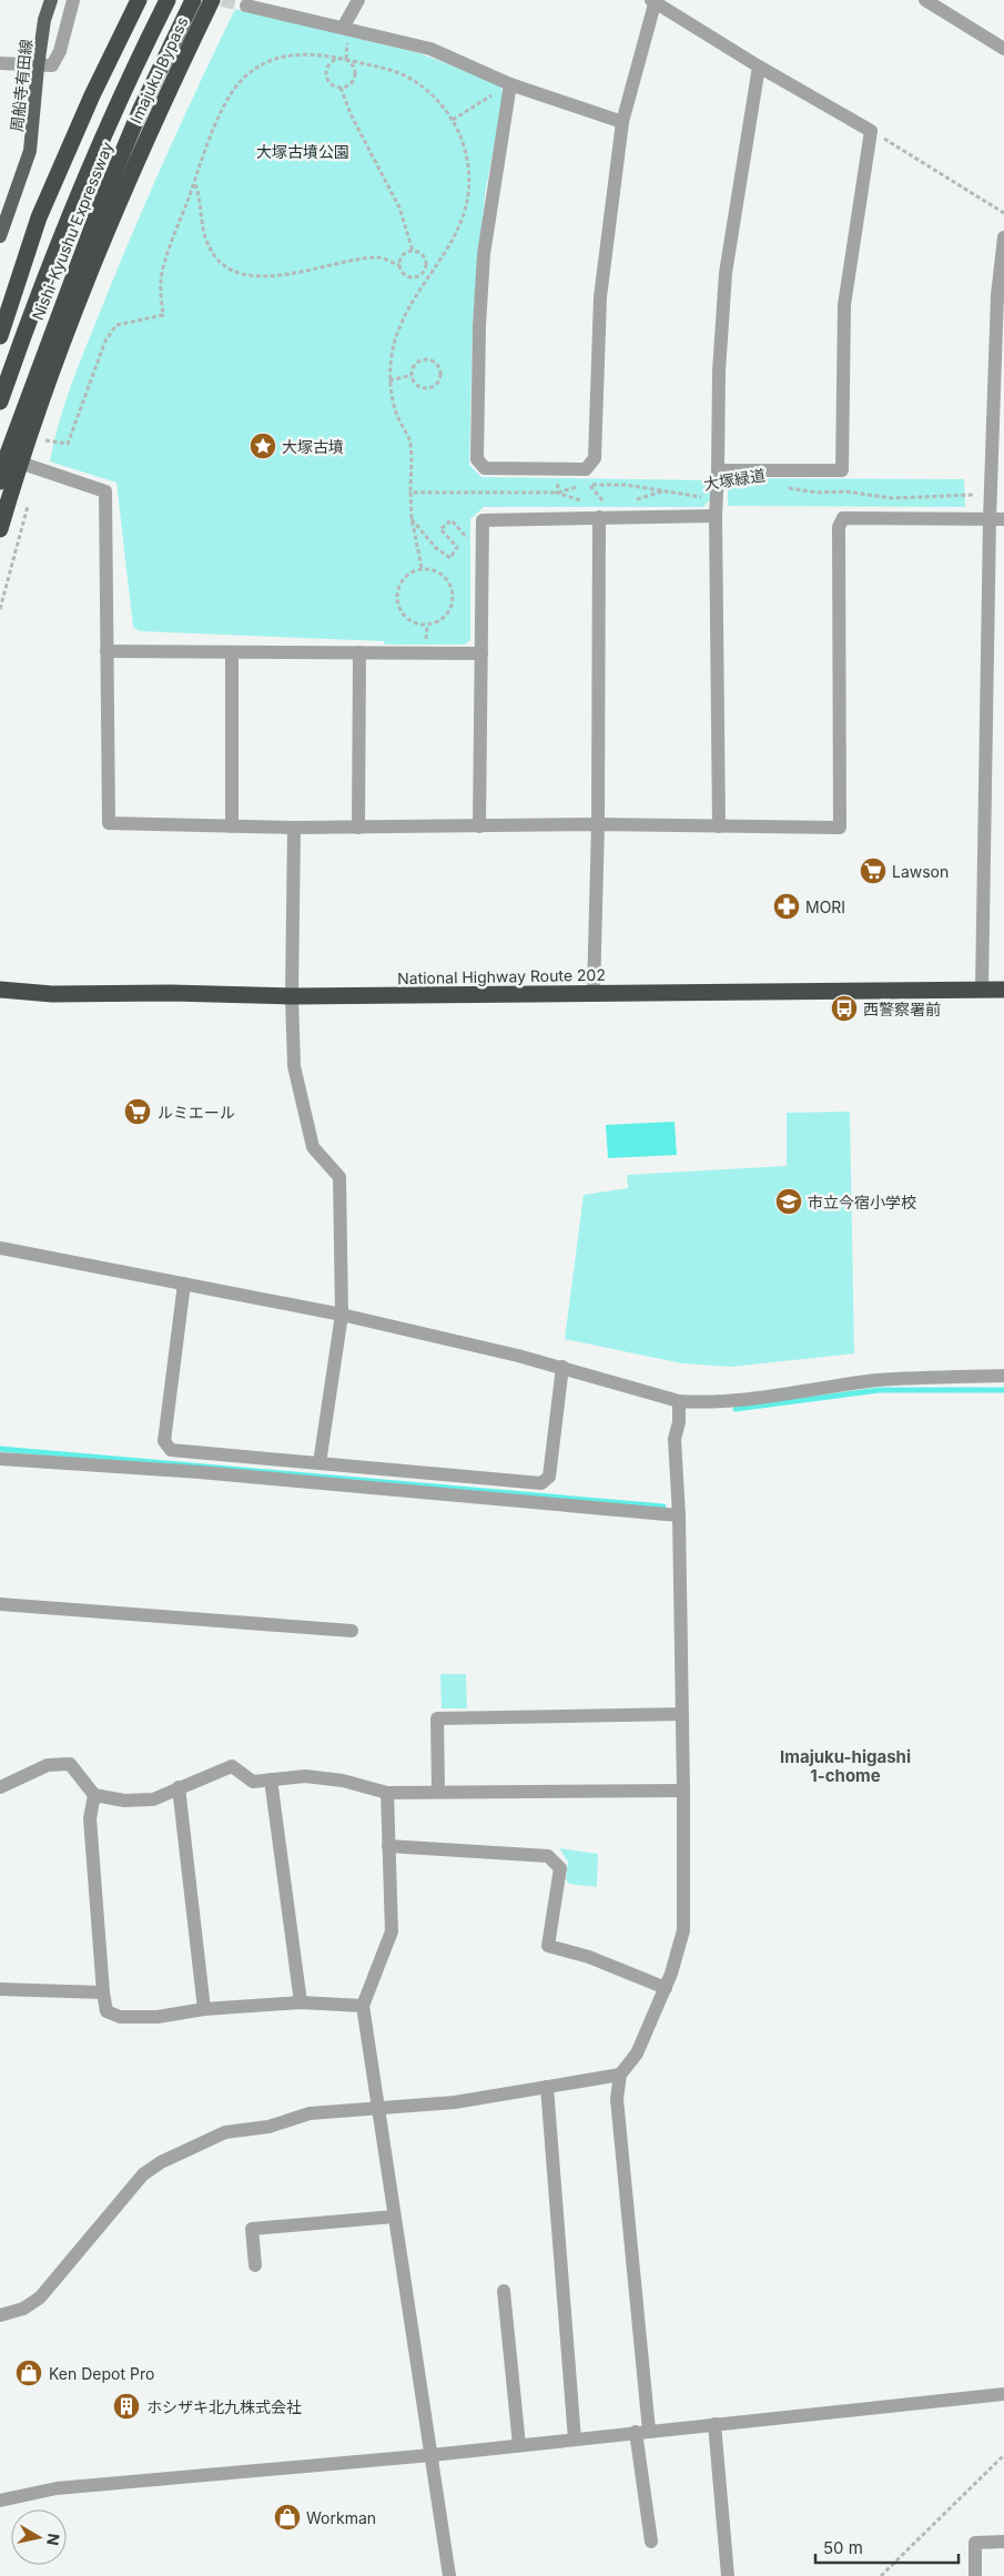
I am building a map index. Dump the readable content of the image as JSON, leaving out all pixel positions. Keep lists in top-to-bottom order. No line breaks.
{"streets":{"highway":["Imajuku Bypass","Nishi-Kyushu Expressway","National Highway Route 202"],"main road":["周船寺有田線"],"path":["大塚緑道"]},"districts":["Imajuku-higashi 1-chome"],"parks":["大塚古墳公園"],"places":{"place":["大塚古墳"],"supermarket":["Lawson","ルミエール"],"pharmacy":["MORI"],"bus stop":["西警察署前"],"school or university":["市立今宿小学校"],"shop":["Ken Depot Pro","Workman"],"building":["ホシザキ北九株式会社"]},"scale_bar":"50 m","north":"right"}
